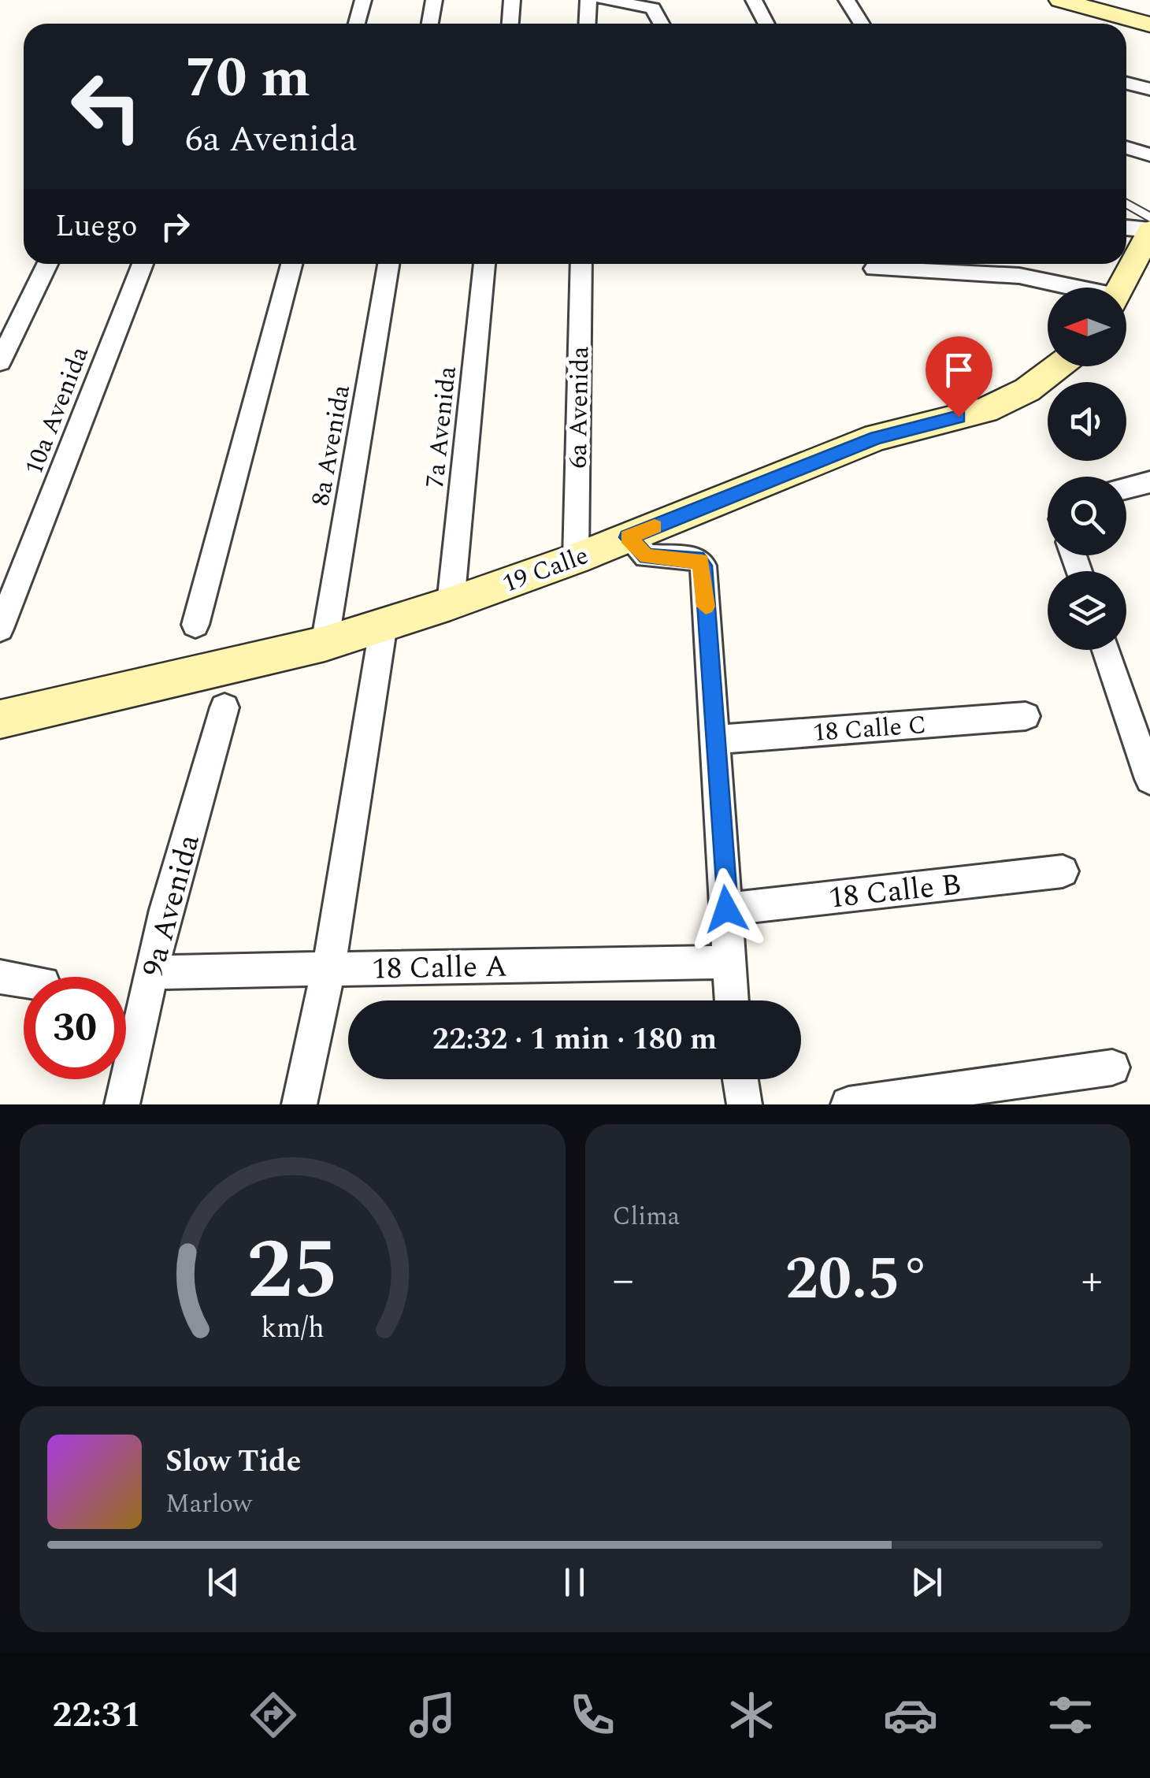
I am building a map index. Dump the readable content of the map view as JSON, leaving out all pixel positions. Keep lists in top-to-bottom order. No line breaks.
{"streets":{"street":["6a Avenida","10a Avenida","7a Avenida","8a Avenida","19 Calle","18 Calle C","18 Calle B","9a Avenida","18 Calle A"]},"crossings":[["6a Avenida","19 Calle"],["7a Avenida","19 Calle"],["8a Avenida","19 Calle"],["9a Avenida","18 Calle A"]],"north":"left","page":{"turn":["70 m","6a Avenida"],"then":"Luego","limit":"30","trip":"22:32 · 1 min · 180 m","tile":"Clima","heat":["−","20.5°","+"],"song":["Slow Tide","Marlow"],"tabs":"22:31","gauge":["25","km/h"]}}
